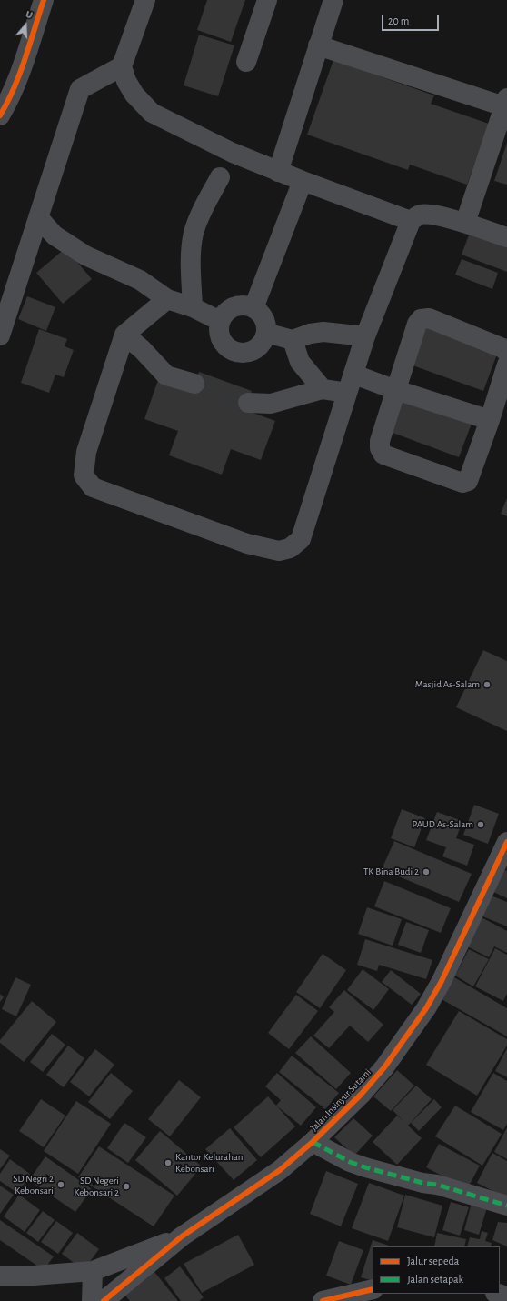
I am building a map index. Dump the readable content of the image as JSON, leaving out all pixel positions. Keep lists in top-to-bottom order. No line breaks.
{"streets":{"street":["Jalan Insinyur Sutami"]},"places":["Masjid As-Salam","PAUD As-Salam","TK Bina Budi 2","Kantor Kelurahan Kebonsari","SD Negri 2 Kebonsari","SD Negeri Kebonsari 2"],"legend":["Jalur sepeda","Jalan setapak"],"scale_bar":"20 m","north":"top"}
